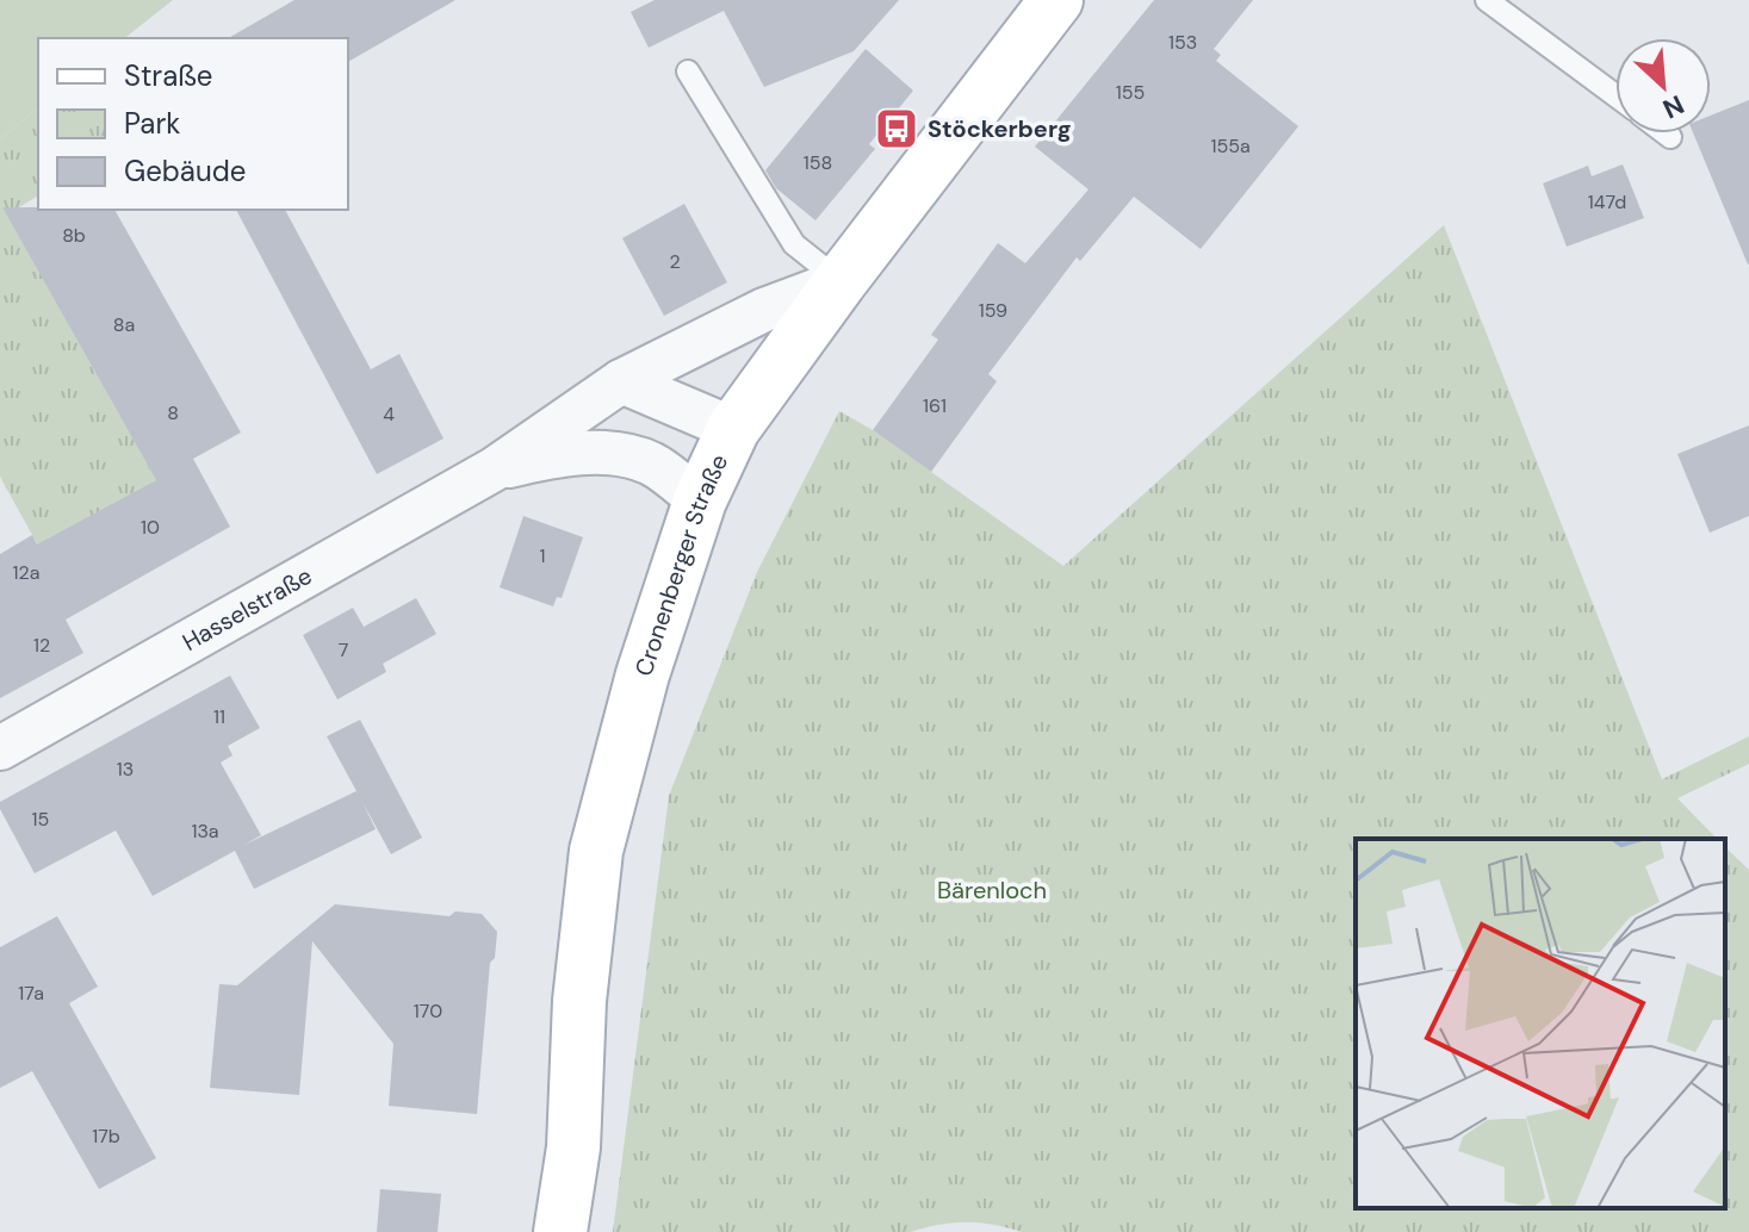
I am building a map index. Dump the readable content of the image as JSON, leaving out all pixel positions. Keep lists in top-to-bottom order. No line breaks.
{"streets":{"main road":["Cronenberger Straße"],"street":["Hasselstraße"]},"crossings":[["Cronenberger Straße","Hasselstraße"]],"parks":["Bärenloch"],"places":{"bus stop":["Stöckerberg"]},"house_numbers":["153","155","155a","158","147d","8b","2","159","8a","161","8","4","10","1","12a","12","7","11","13","15","13a","17a","170","17b"],"legend":["Straße","Park","Gebäude"],"north":"bottom right"}
